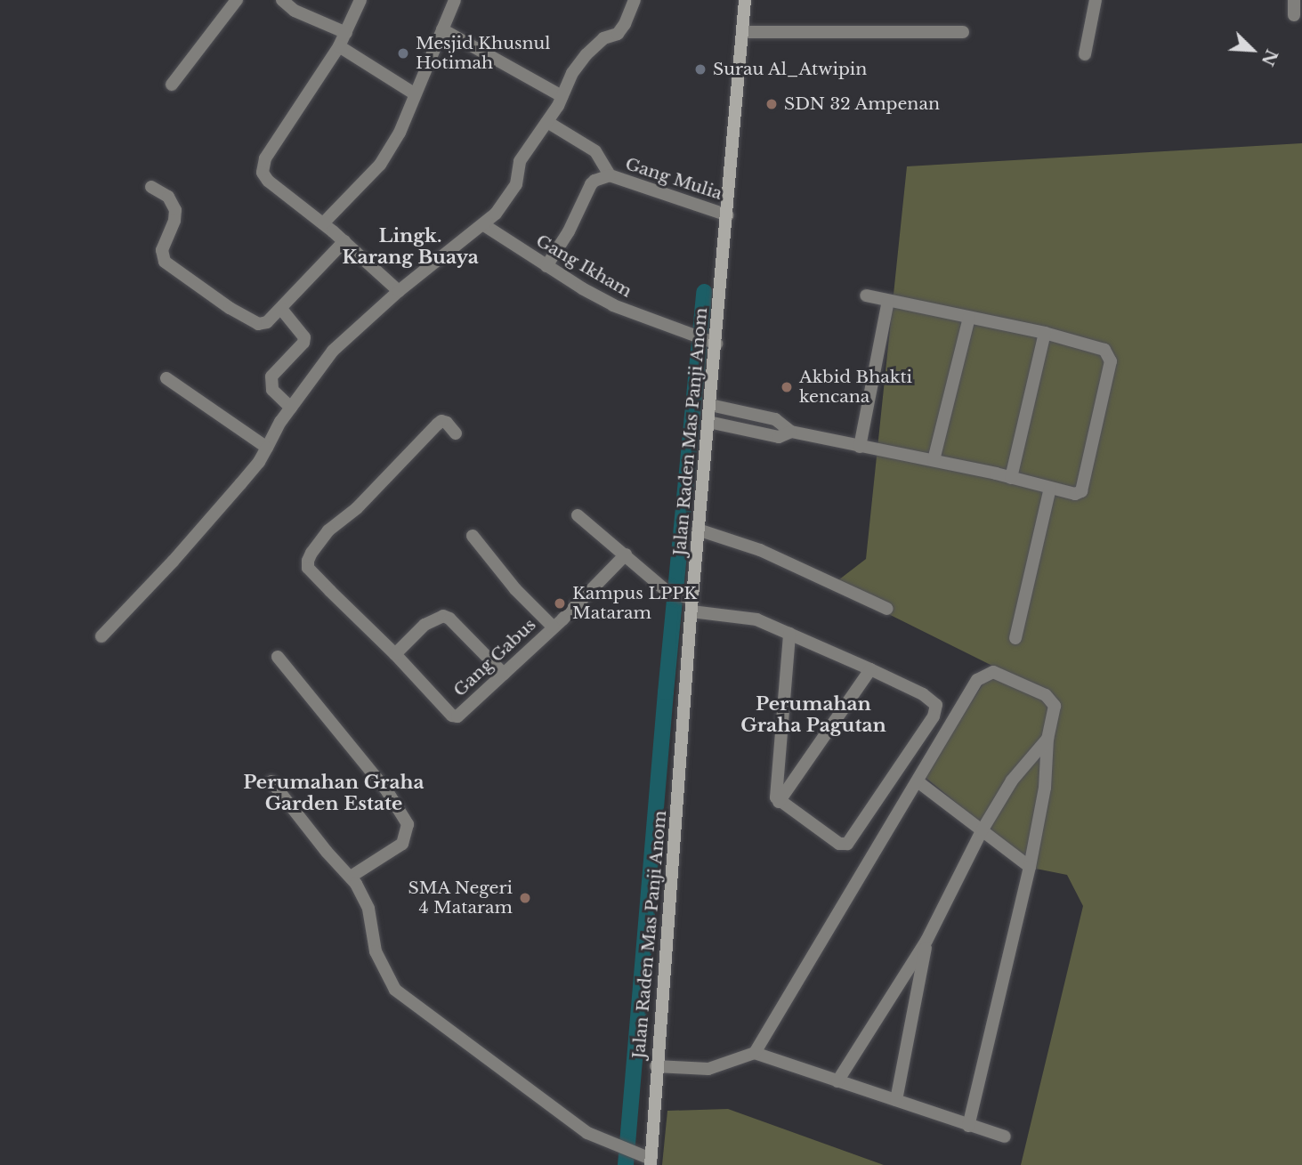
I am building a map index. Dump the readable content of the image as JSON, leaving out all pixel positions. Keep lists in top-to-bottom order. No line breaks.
{"streets":{"street":["Gang Mulia","Gang Ikham","Jalan Raden Mas Panji Anom","Gang Gabus"]},"crossings":[["Gang Mulia","Jalan Raden Mas Panji Anom"],["Gang Ikham","Jalan Raden Mas Panji Anom"]],"districts":["Lingk. Karang Buaya","Perumahan Graha Pagutan","Perumahan Graha Garden Estate"],"places":["Mesjid Khusnul Hotimah","Surau Al_Atwipin","SDN 32 Ampenan","Akbid Bhakti kencana","Kampus LPPK Mataram","SMA Negeri 4 Mataram"],"north":"bottom right"}
